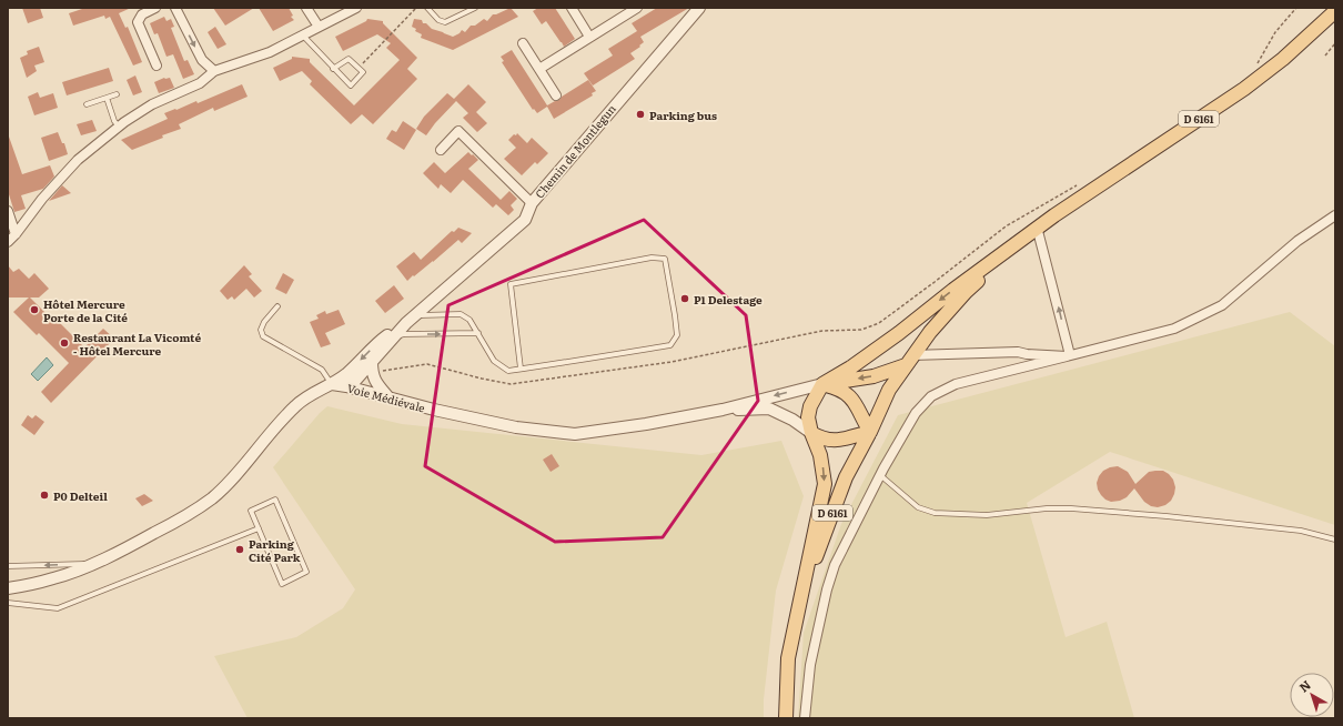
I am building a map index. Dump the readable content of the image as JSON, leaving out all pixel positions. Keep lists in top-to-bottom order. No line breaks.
{"streets":{"main road":["D 6161"],"street":["Chemin de Montlegun","Voie Médiévale"]},"crossings":[["Chemin de Montlegun","Voie Médiévale"]],"places":["Parking bus","P1 Delestage","Hôtel Mercure Porte de la Cité","Restaurant La Vicomté - Hôtel Mercure","P0 Delteil","Parking Cité Park"],"north":"top left"}
